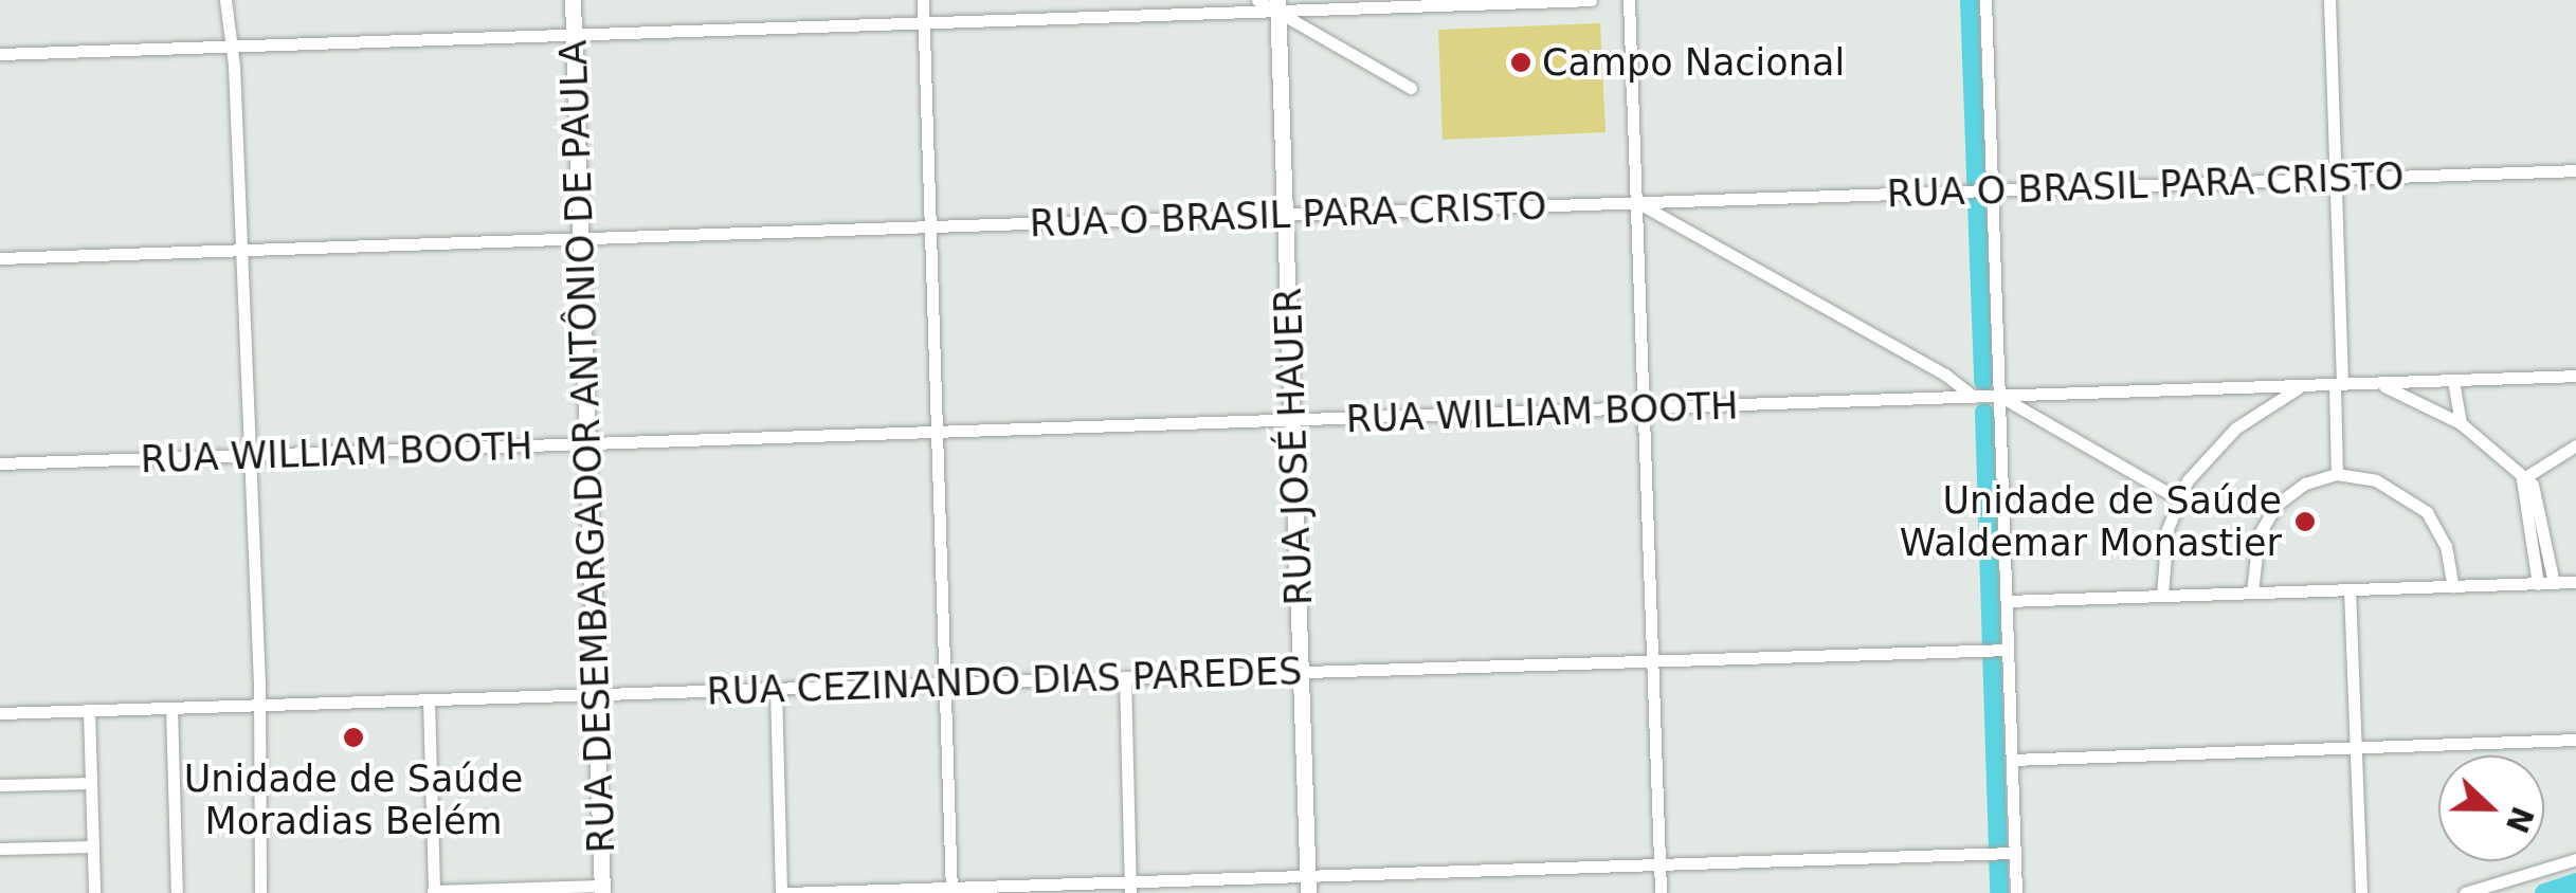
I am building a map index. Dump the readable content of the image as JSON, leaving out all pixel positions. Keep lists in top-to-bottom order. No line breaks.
{"streets":{"main road":["RUA DESEMBARGADOR ANTÔNIO DE PAULA","RUA JOSÉ HAUER"],"street":["RUA O BRASIL PARA CRISTO","RUA WILLIAM BOOTH","RUA CEZINANDO DIAS PAREDES"]},"crossings":[["RUA O BRASIL PARA CRISTO","RUA DESEMBARGADOR ANTÔNIO DE PAULA"],["RUA O BRASIL PARA CRISTO","RUA JOSÉ HAUER"],["RUA WILLIAM BOOTH","RUA DESEMBARGADOR ANTÔNIO DE PAULA"],["RUA WILLIAM BOOTH","RUA JOSÉ HAUER"],["RUA DESEMBARGADOR ANTÔNIO DE PAULA","RUA CEZINANDO DIAS PAREDES"],["RUA JOSÉ HAUER","RUA CEZINANDO DIAS PAREDES"]],"places":["Campo Nacional","Unidade de Saúde Waldemar Monastier","Unidade de Saúde Moradias Belém"],"north":"right"}
